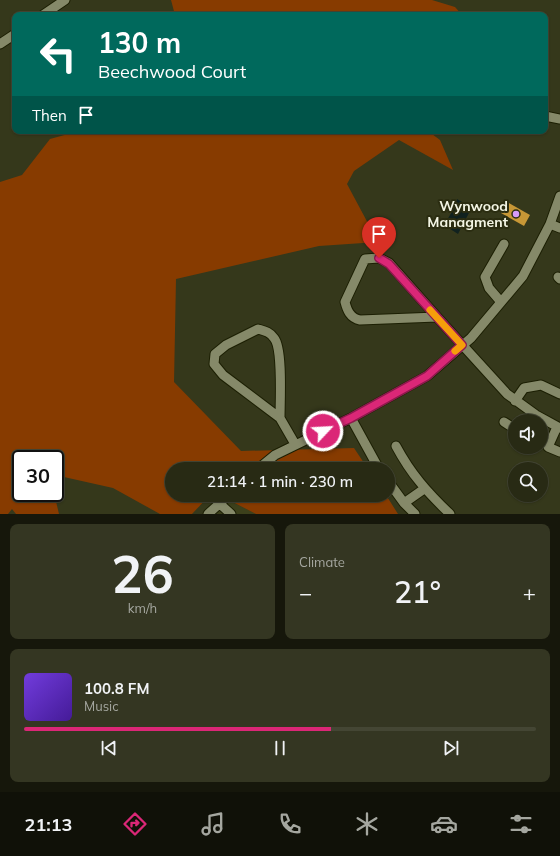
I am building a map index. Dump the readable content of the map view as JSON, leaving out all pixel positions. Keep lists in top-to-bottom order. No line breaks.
{"places":["Wynwood Managment"],"page":{"turn":["130 m","Beechwood Court"],"then":"Then","limit":"30","trip":"21:14 · 1 min · 230 m","tile":[["26","km/h"],"Climate"],"heat":["−","21°","+"],"song":["100.8 FM","Music"],"tabs":"21:13"}}
